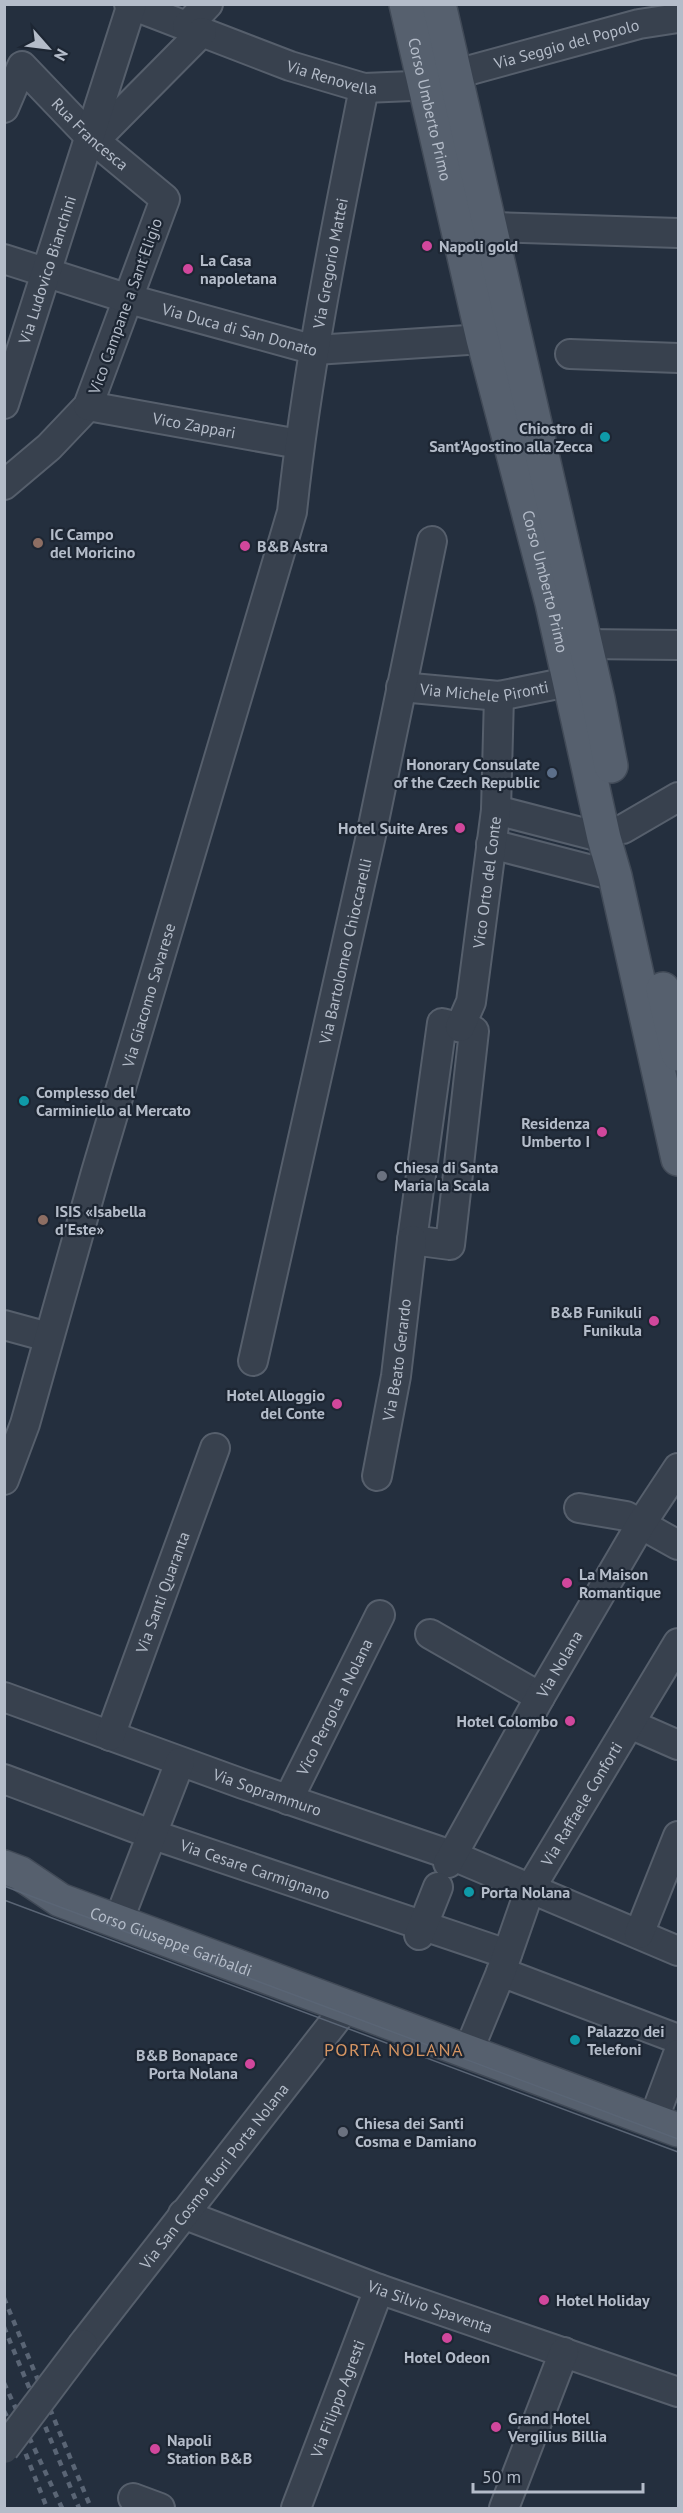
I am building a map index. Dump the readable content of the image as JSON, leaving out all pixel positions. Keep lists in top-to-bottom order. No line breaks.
{"streets":{"main road":["Corso Umberto Primo","Corso Giuseppe Garibaldi"],"street":["Via Seggio del Popolo","Via Renovella","Rua Francesca","Via Gregorio Mattei","Via Ludovico Bianchini","Vico Campane a Sant'Eligio","Via Duca di San Donato","Vico Zappari","Via Michele Pironti","Vico Orto del Conte","Via Bartolomeo Chioccarelli","Via Giacomo Savarese","Via Beato Gerardo","Via Santi Quaranta","Via Nolana","Vico Pergola a Nolana","Via Soprammuro","Via Raffaele Conforti","Via Cesare Carmignano","Via San Cosmo fuori Porta Nolana","Via Silvio Spaventa","Via Filippo Agresti"]},"crossings":[["Via Seggio del Popolo","Via Renovella"],["Via Seggio del Popolo","Corso Umberto Primo"],["Via Renovella","Corso Umberto Primo"],["Via Renovella","Via Gregorio Mattei"],["Via Renovella","Via Ludovico Bianchini"],["Corso Umberto Primo","Via Duca di San Donato"],["Corso Umberto Primo","Via Michele Pironti"],["Rua Francesca","Via Ludovico Bianchini"],["Rua Francesca","Vico Campane a Sant'Eligio"],["Via Gregorio Mattei","Via Duca di San Donato"],["Via Gregorio Mattei","Vico Zappari"],["Via Gregorio Mattei","Via Giacomo Savarese"],["Via Ludovico Bianchini","Via Duca di San Donato"],["Vico Campane a Sant'Eligio","Via Duca di San Donato"],["Vico Campane a Sant'Eligio","Vico Zappari"],["Via Michele Pironti","Vico Orto del Conte"],["Via Michele Pironti","Via Bartolomeo Chioccarelli"],["Vico Orto del Conte","Via Beato Gerardo"],["Via Santi Quaranta","Via Soprammuro"],["Via Nolana","Via Soprammuro"],["Via Nolana","Via Cesare Carmignano"],["Vico Pergola a Nolana","Via Soprammuro"],["Via Soprammuro","Via Raffaele Conforti"],["Via Raffaele Conforti","Via Cesare Carmignano"],["Via Raffaele Conforti","Corso Giuseppe Garibaldi"],["Corso Giuseppe Garibaldi","Via San Cosmo fuori Porta Nolana"],["Via San Cosmo fuori Porta Nolana","Via Silvio Spaventa"],["Via Silvio Spaventa","Via Filippo Agresti"]],"districts":["PORTA NOLANA"],"places":["Napoli gold","La Casa napoletana","Chiostro di Sant'Agostino alla Zecca","IC Campo del Moricino","B&B Astra","Honorary Consulate of the Czech Republic","Hotel Suite Ares","Complesso del Carminiello al Mercato","Residenza Umberto I","Chiesa di Santa Maria la Scala","ISIS «Isabella d'Este»","B&B Funikuli Funikula","Hotel Alloggio del Conte","La Maison Romantique","Hotel Colombo","Porta Nolana","Palazzo dei Telefoni","B&B Bonapace Porta Nolana","Chiesa dei Santi Cosma e Damiano","Hotel Holiday","Hotel Odeon","Grand Hotel Vergilius Billia","Napoli Station B&B"],"scale_bar":"50 m","north":"bottom right"}
